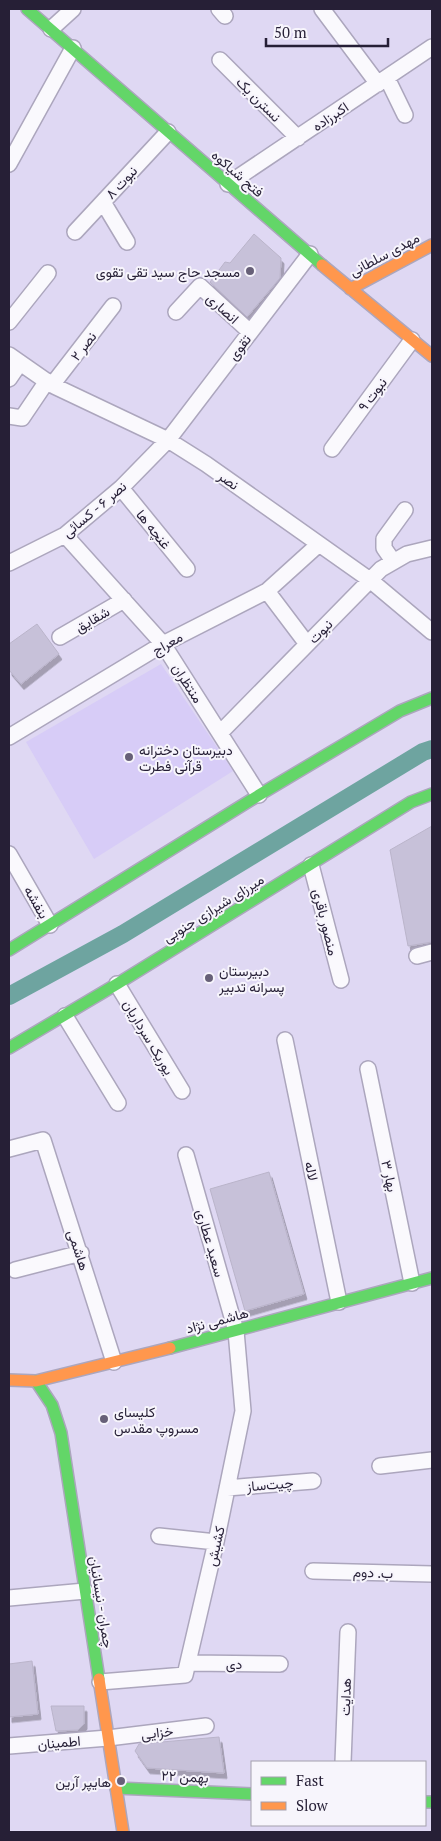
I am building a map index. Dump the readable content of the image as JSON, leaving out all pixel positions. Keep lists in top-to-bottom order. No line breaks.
{"streets":{"street":["نسترن یک","اکبرزاده","فتح شیاکوه","نبوت ۸","مهدی سلطانی","انصاری","نصر ۲","تقوی","نبوت ۹","نصر","نصر ۶ - کسائی","غنچه ها","شقایق","نبوت","معراج","منتظران","بنفشه","میرزای شیرازی جنوبی","منصور باقری","یوریک سرداریان","لاله","بهار ۳","سعید عطاری","هاشمی","هاشمی نژاد","چیت‌ساز","کشیش","ب. دوم","چمران - نیسانیان","دی","هدایت","خزایی","اطمینان","۲۲ بهمن"]},"crossings":[["نسترن یک","اکبرزاده"],["اکبرزاده","فتح شیاکوه"],["فتح شیاکوه","نبوت ۸"],["فتح شیاکوه","مهدی سلطانی"],["فتح شیاکوه","تقوی"],["فتح شیاکوه","نبوت ۹"],["انصاری","تقوی"],["نصر ۲","نصر"],["تقوی","نصر"],["تقوی","نصر ۶ - کسائی"],["نصر","نصر ۶ - کسائی"],["نصر","نبوت"],["نصر","معراج"],["نصر ۶ - کسائی","غنچه ها"],["نصر ۶ - کسائی","منتظران"],["شقایق","منتظران"],["نبوت","منتظران"],["معراج","منتظران"],["میرزای شیرازی جنوبی","منصور باقری"],["میرزای شیرازی جنوبی","یوریک سرداریان"],["لاله","هاشمی نژاد"],["بهار ۳","هاشمی نژاد"],["سعید عطاری","هاشمی نژاد"],["سعید عطاری","کشیش"],["هاشمی","هاشمی نژاد"],["هاشمی نژاد","کشیش"],["هاشمی نژاد","چمران - نیسانیان"],["چیت‌ساز","کشیش"],["کشیش","دی"],["چمران - نیسانیان","خزایی"],["چمران - نیسانیان","اطمینان"],["چمران - نیسانیان","۲۲ بهمن"],["خزایی","اطمینان"]],"places":["مسجد حاج سید تقی تقوی","دبیرستان دخترانه قرآنی فطرت","دبیرستان پسرانه تدبیر","کلیسای مسروپ مقدس","هایپر آرین"],"legend":["Fast","Slow"],"scale_bar":"50 m"}
